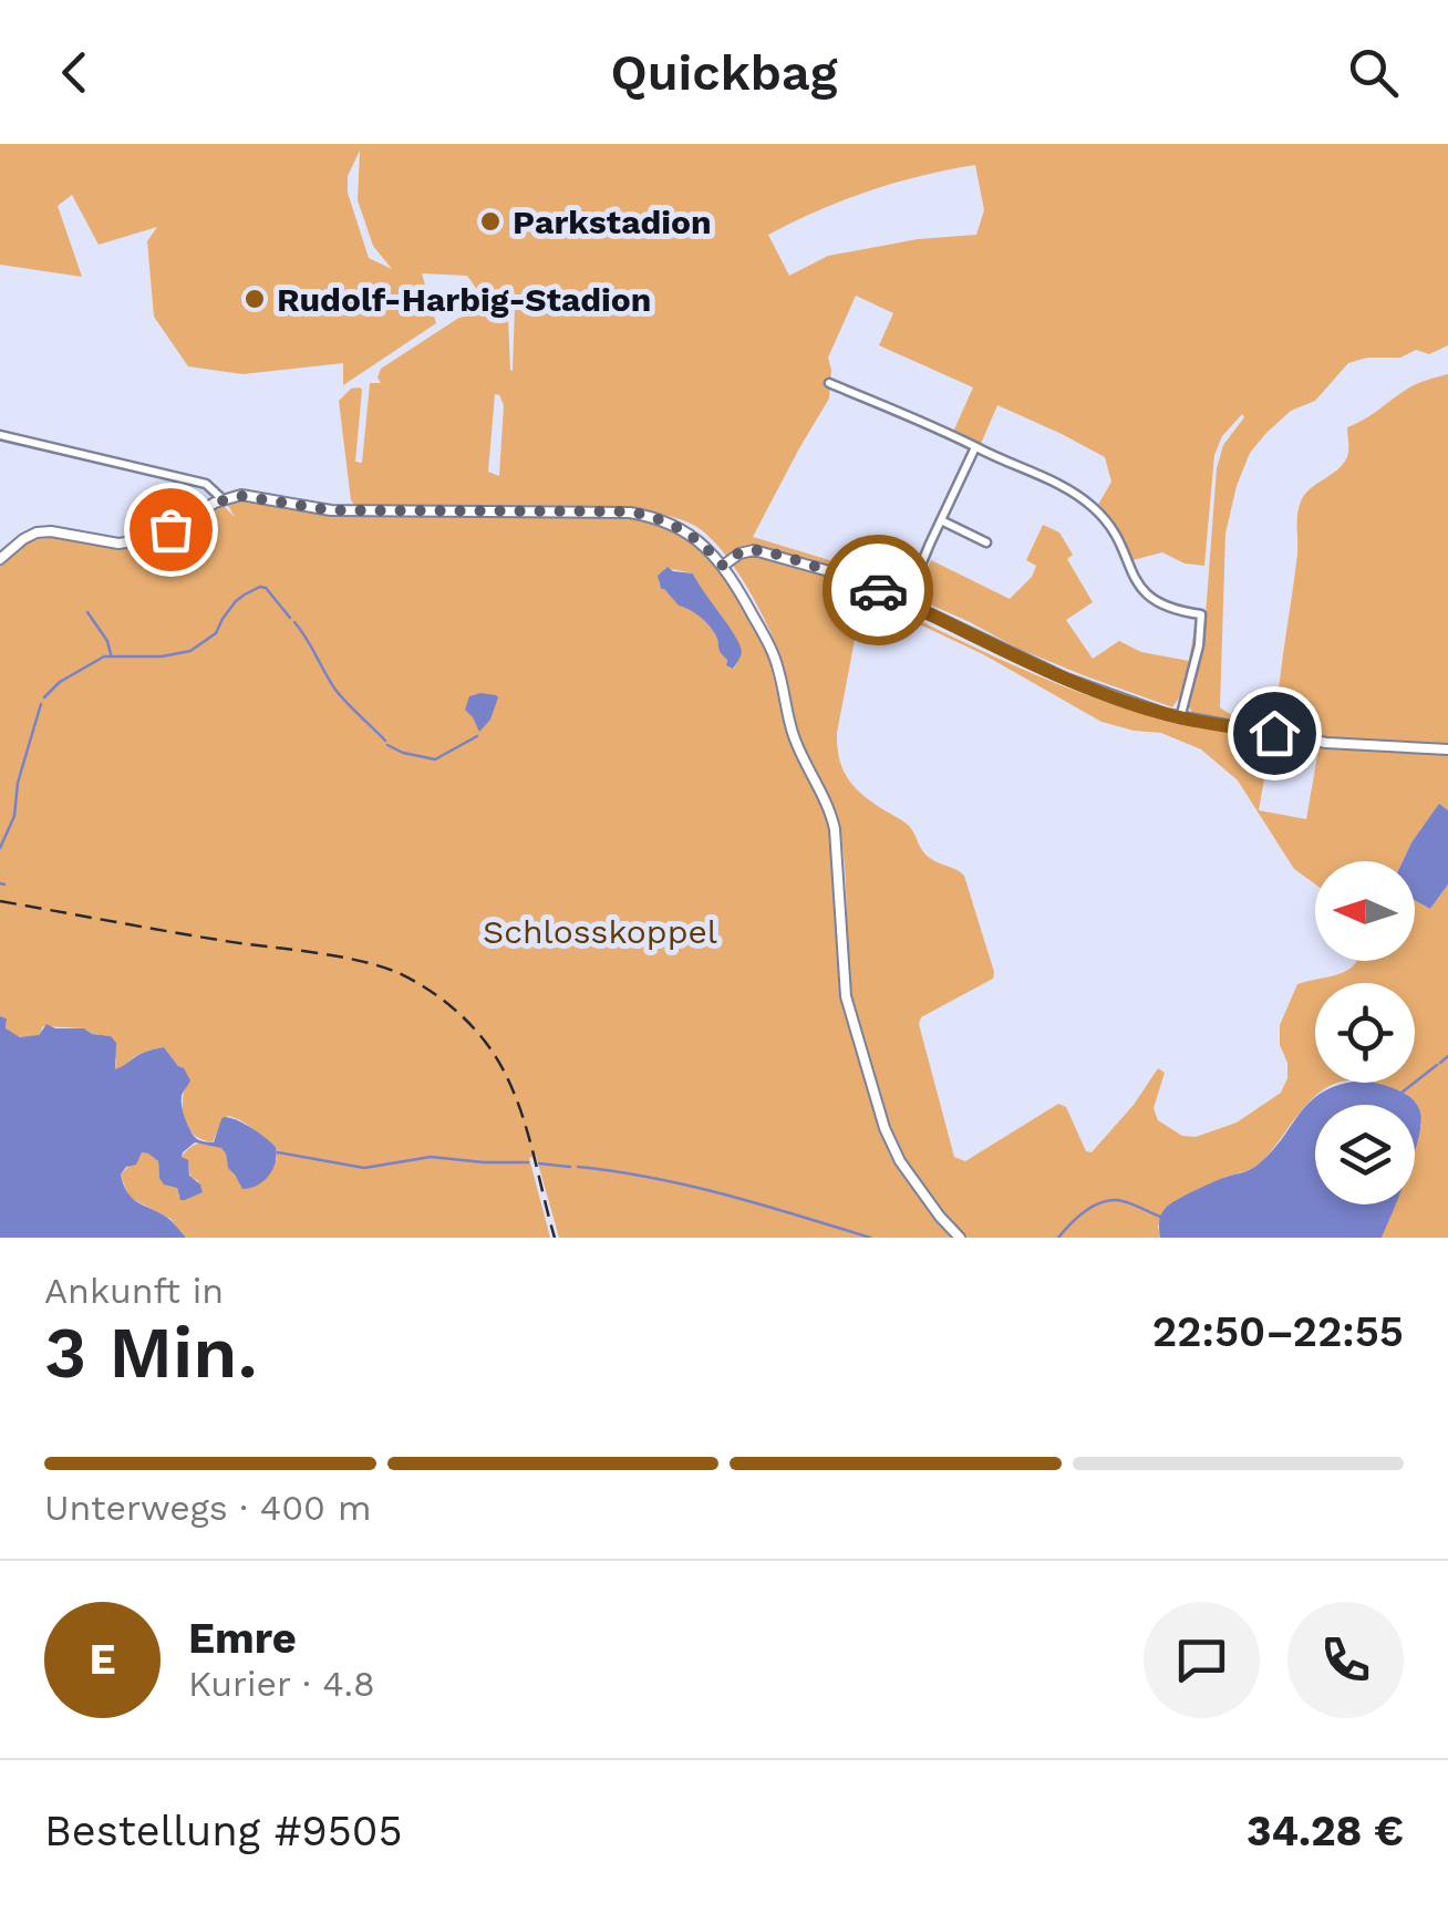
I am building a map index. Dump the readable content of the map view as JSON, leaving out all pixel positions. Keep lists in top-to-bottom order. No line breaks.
{"parks":["Schlosskoppel"],"places":["Parkstadion","Rudolf-Harbig-Stadion"],"north":"left","page":{"header":"Quickbag","heading":["3 Min.","Ankunft in","22:50–22:55"],"panel":["Emre","Kurier · 4.8","Bestellung #9505","34.28 €"],"bar":"Unterwegs · 400 m","round":"E"}}
